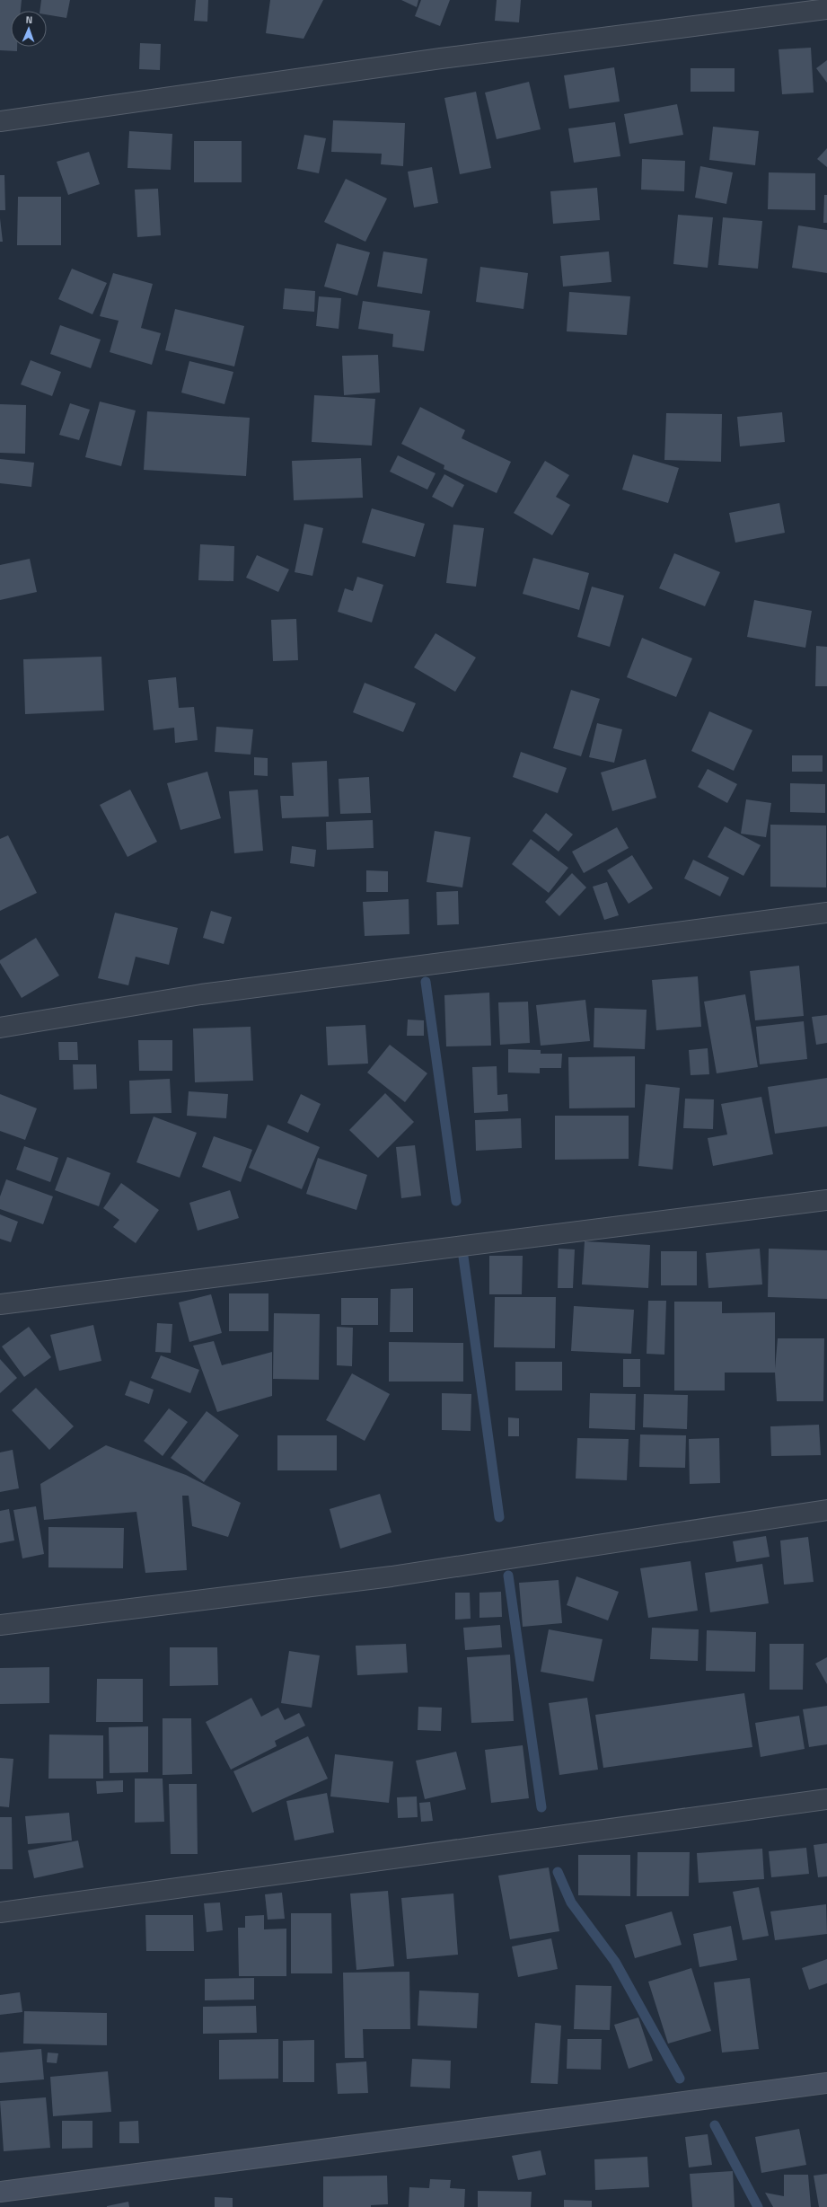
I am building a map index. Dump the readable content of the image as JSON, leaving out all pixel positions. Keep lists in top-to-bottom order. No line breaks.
{"north":"top"}
